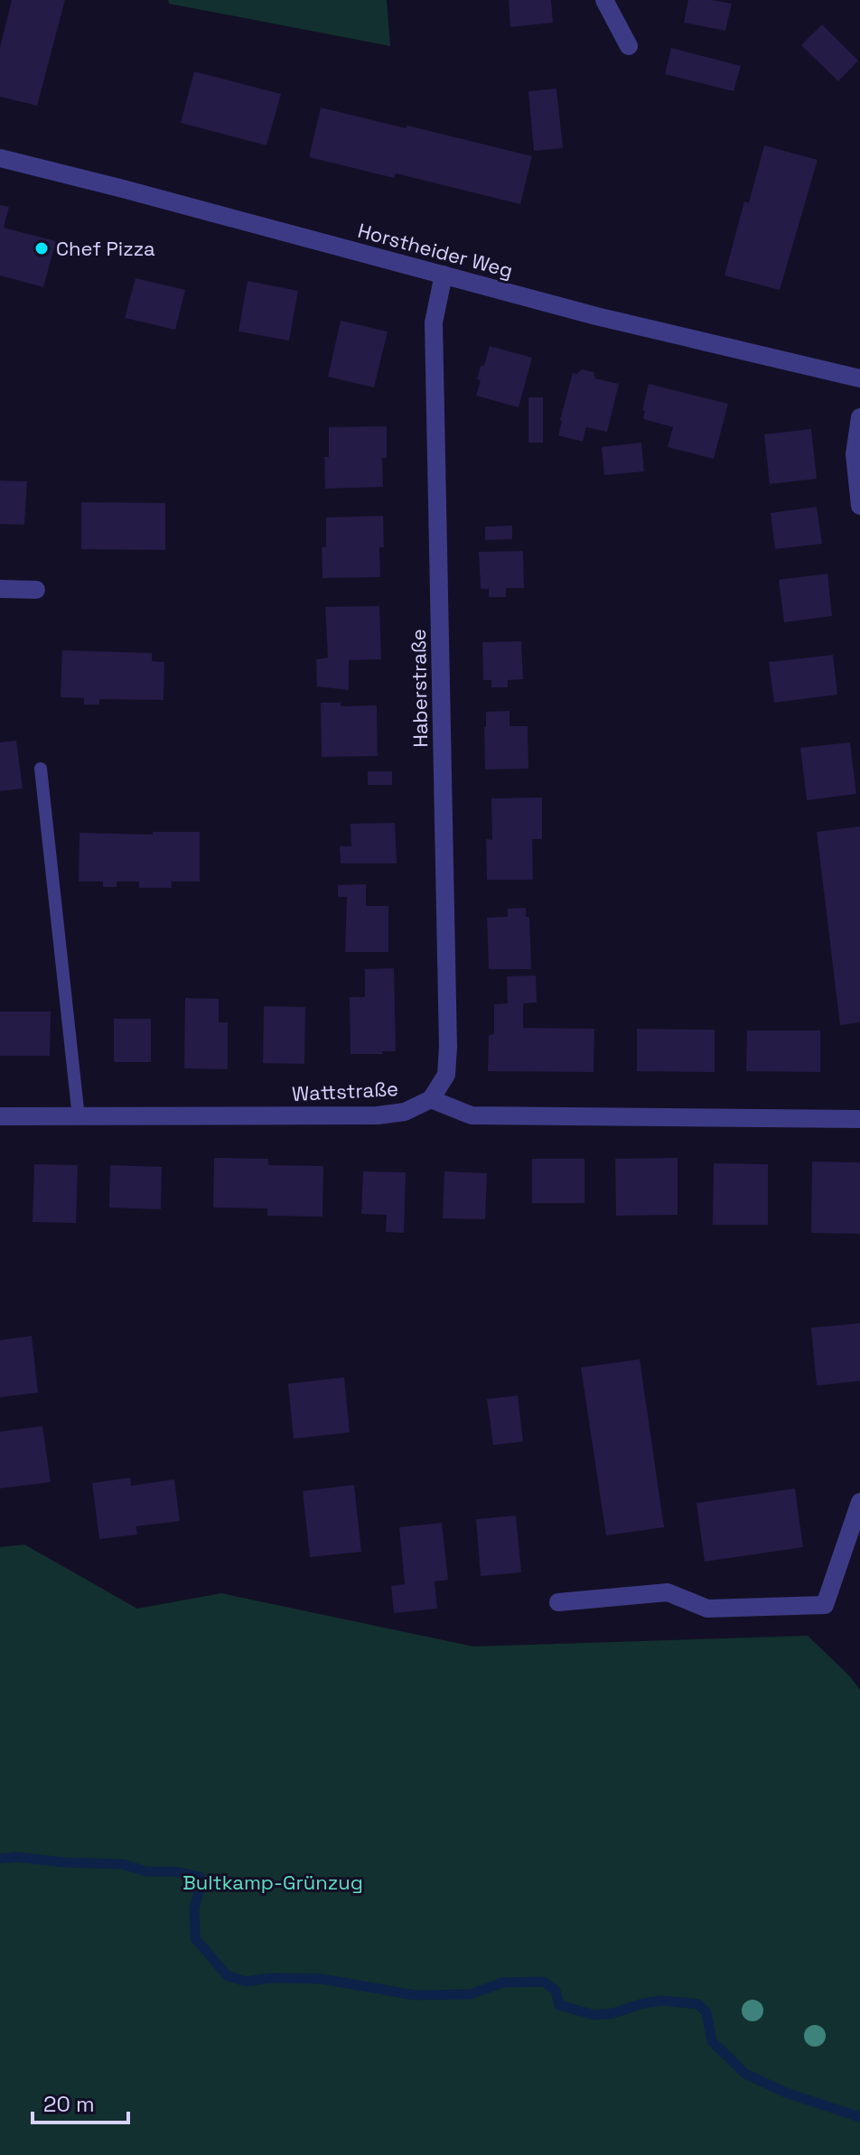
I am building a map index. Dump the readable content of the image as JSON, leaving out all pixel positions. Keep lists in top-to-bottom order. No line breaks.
{"streets":{"street":["Horstheider Weg","Haberstraße","Wattstraße"]},"crossings":[["Horstheider Weg","Haberstraße"],["Haberstraße","Wattstraße"]],"parks":["Bultkamp-Grünzug"],"places":["Chef Pizza"],"scale_bar":"20 m"}
